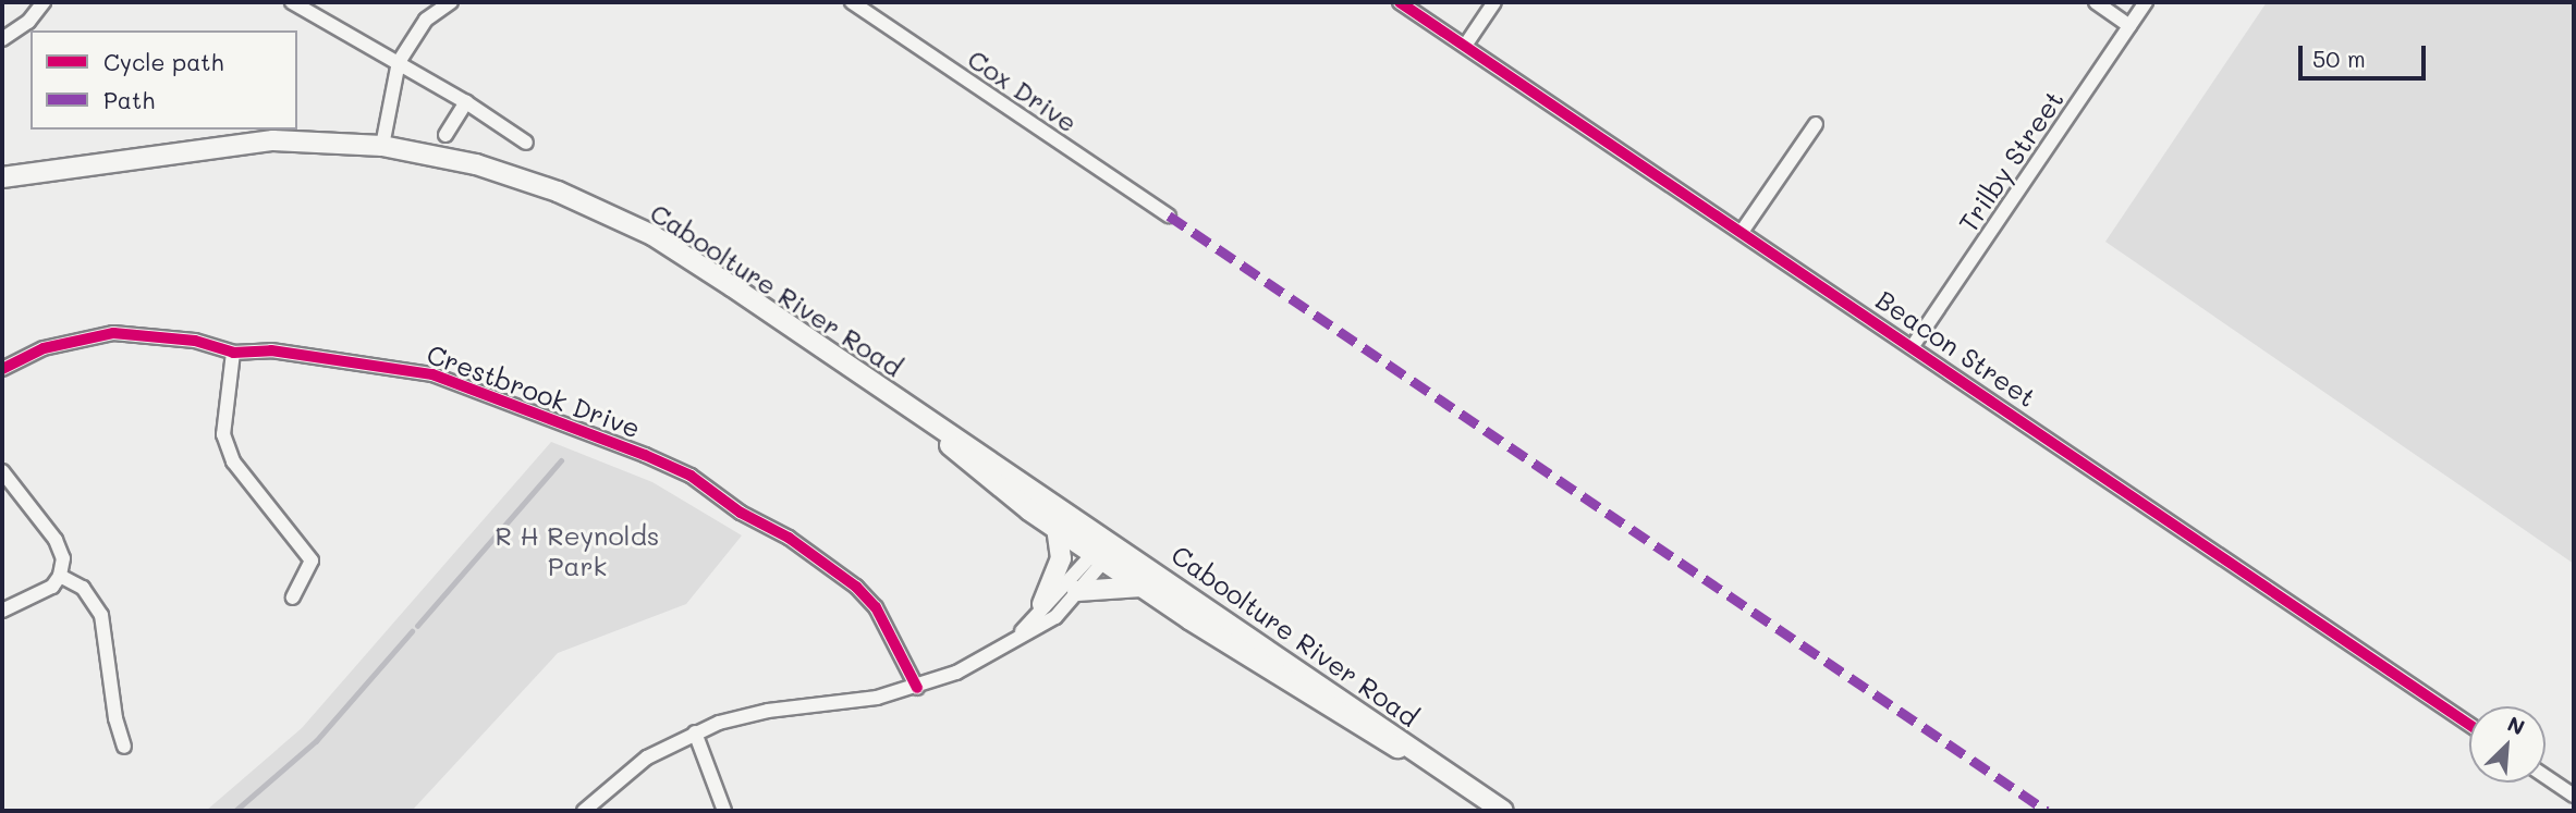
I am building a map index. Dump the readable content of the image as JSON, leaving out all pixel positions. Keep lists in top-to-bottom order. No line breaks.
{"streets":{"main road":["Caboolture River Road"],"street":["Cox Drive","Trilby Street","Beacon Street","Crestbrook Drive"]},"crossings":[["Trilby Street","Beacon Street"]],"parks":["R H Reynolds Park"],"legend":["Cycle path","Path"],"scale_bar":"50 m","north":"top right"}
